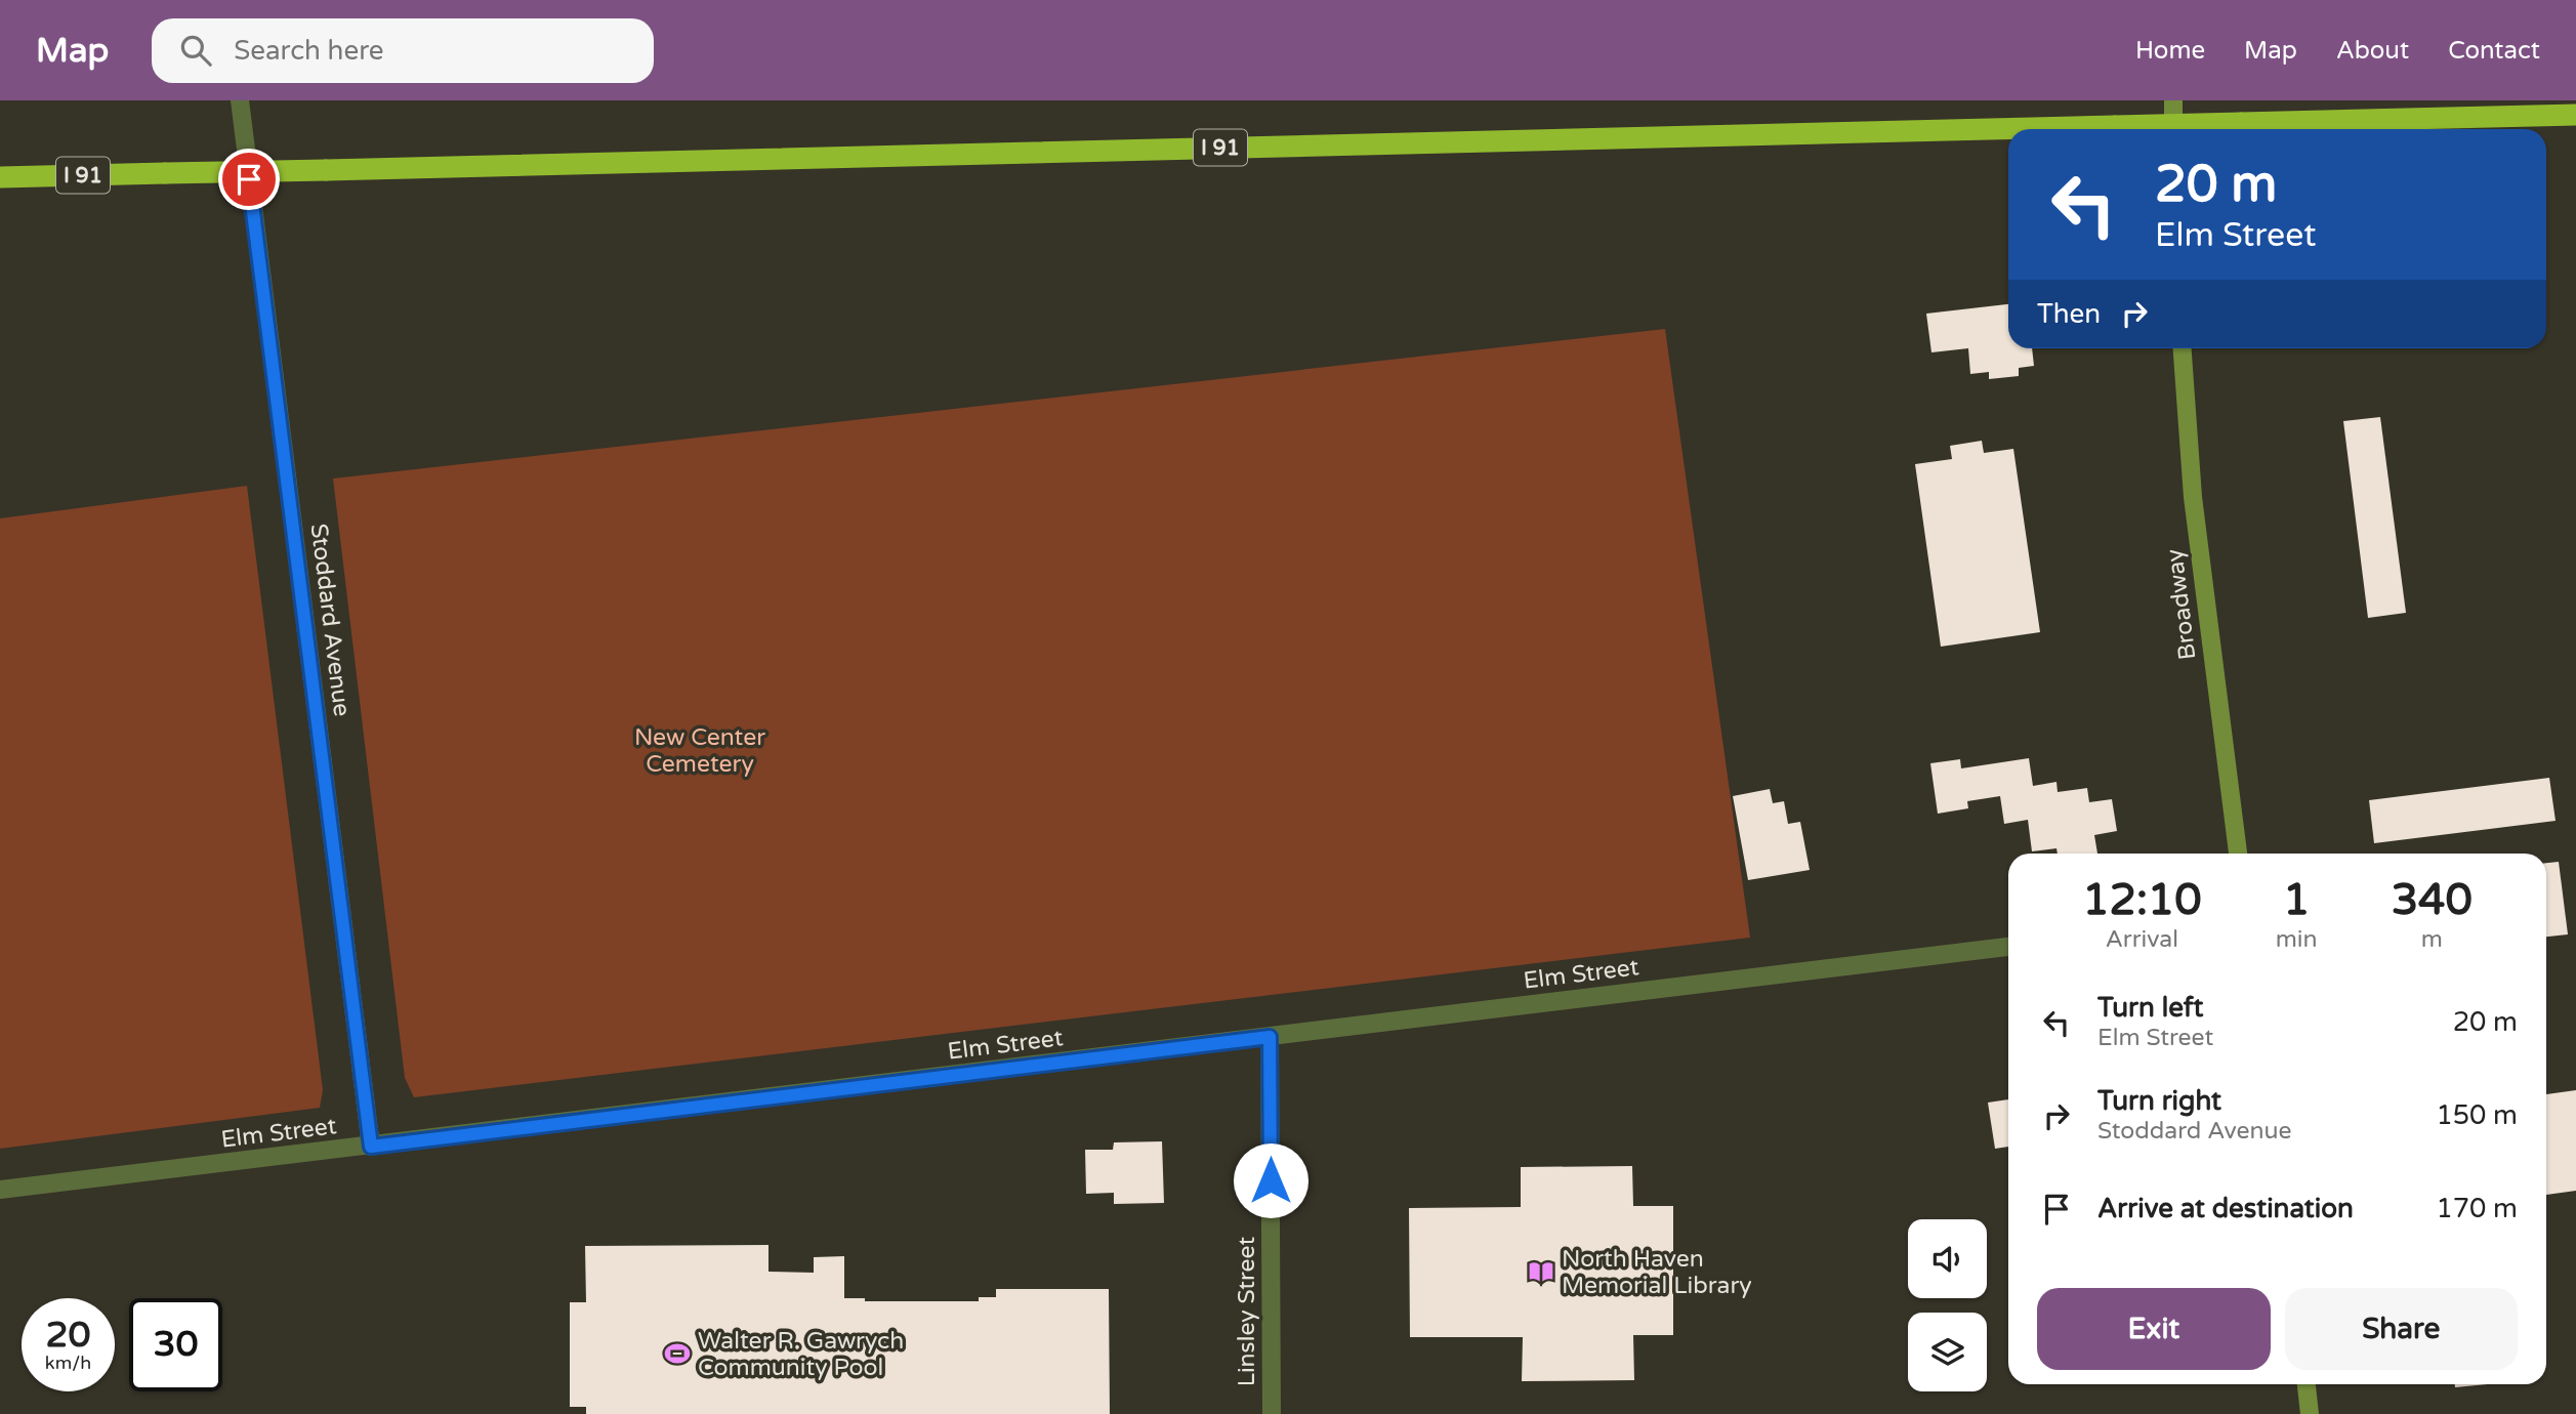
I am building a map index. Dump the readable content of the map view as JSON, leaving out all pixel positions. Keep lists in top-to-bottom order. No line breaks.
{"streets":{"highway":["I 91"],"main road":["Broadway"],"street":["Stoddard Avenue","Elm Street","Linsley Street"]},"crossings":[["Stoddard Avenue","Elm Street"],["Elm Street","Linsley Street"]],"parks":["New Center Cemetery"],"places":{"library":["North Haven Memorial Library"],"sports":["Walter R. Gawrych Community Pool"]},"page":{"header":"Map","search":"Search here","nav":["Home","Map","About","Contact"],"turn":["20 m","Elm Street"],"then":"Then","eta":["12:10","Arrival","1","min","340","m"],"list":[{"name":"Turn left","note":"Elm Street","value":"20 m"},{"name":"Turn right","note":"Stoddard Avenue","value":"150 m"},{"name":"Arrive at destination","value":"170 m"}],"buttons":["Exit","Share"],"speed":"20 km/h","limit":"30"}}
